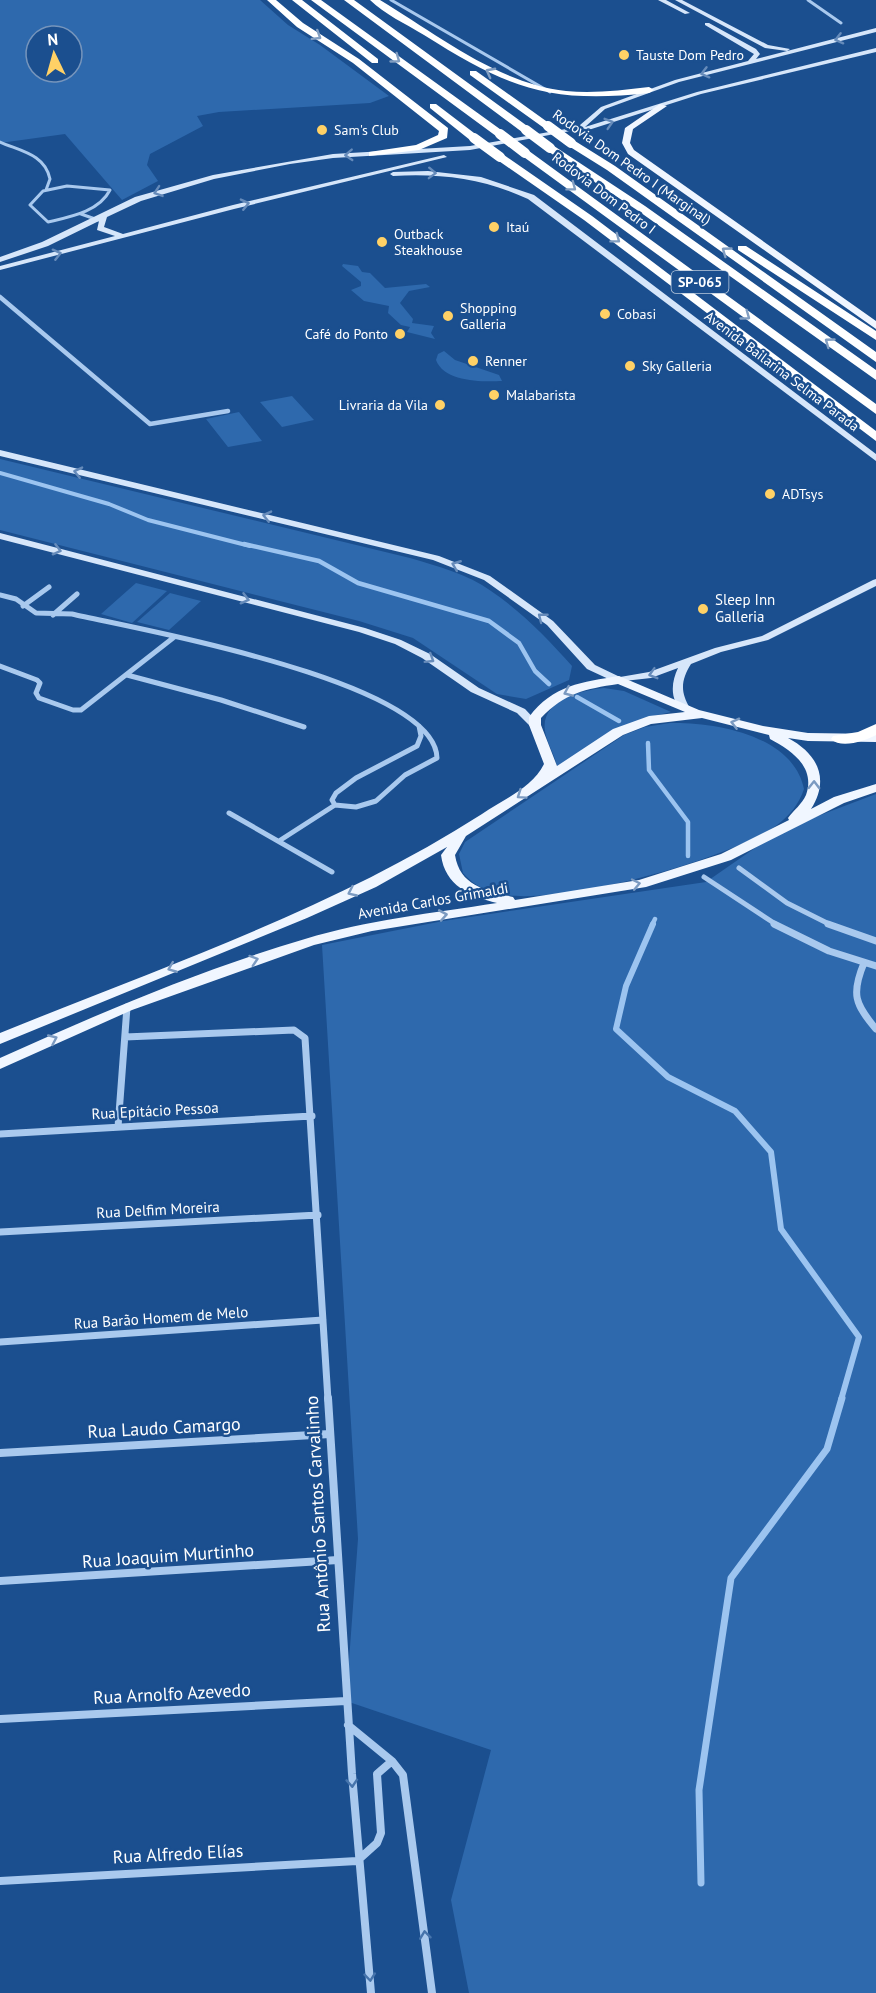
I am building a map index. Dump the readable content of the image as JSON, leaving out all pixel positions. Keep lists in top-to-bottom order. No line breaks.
{"streets":{"highway":["Rodovia Dom Pedro I (Marginal)","Rodovia Dom Pedro I","SP-065"],"main road":["Avenida Carlos Grimaldi"],"street":["Avenida Bailarina Selma Parada","Rua Epitácio Pessoa","Rua Delfim Moreira","Rua Barão Homem de Melo","Rua Laudo Camargo","Rua Antônio Santos Carvalinho","Rua Joaquim Murtinho","Rua Arnolfo Azevedo","Rua Alfredo Elías"]},"crossings":[["Rua Epitácio Pessoa","Rua Antônio Santos Carvalinho"],["Rua Delfim Moreira","Rua Antônio Santos Carvalinho"],["Rua Barão Homem de Melo","Rua Antônio Santos Carvalinho"],["Rua Laudo Camargo","Rua Antônio Santos Carvalinho"],["Rua Antônio Santos Carvalinho","Rua Joaquim Murtinho"],["Rua Antônio Santos Carvalinho","Rua Arnolfo Azevedo"],["Rua Antônio Santos Carvalinho","Rua Alfredo Elías"]],"one_way":["Avenida Bailarina Selma Parada"],"places":["Tauste Dom Pedro","Sam's Club","Itaú","Outback Steakhouse","Cobasi","Shopping Galleria","Café do Ponto","Renner","Sky Galleria","Malabarista","Livraria da Vila","ADTsys","Sleep Inn Galleria"],"north":"top"}
